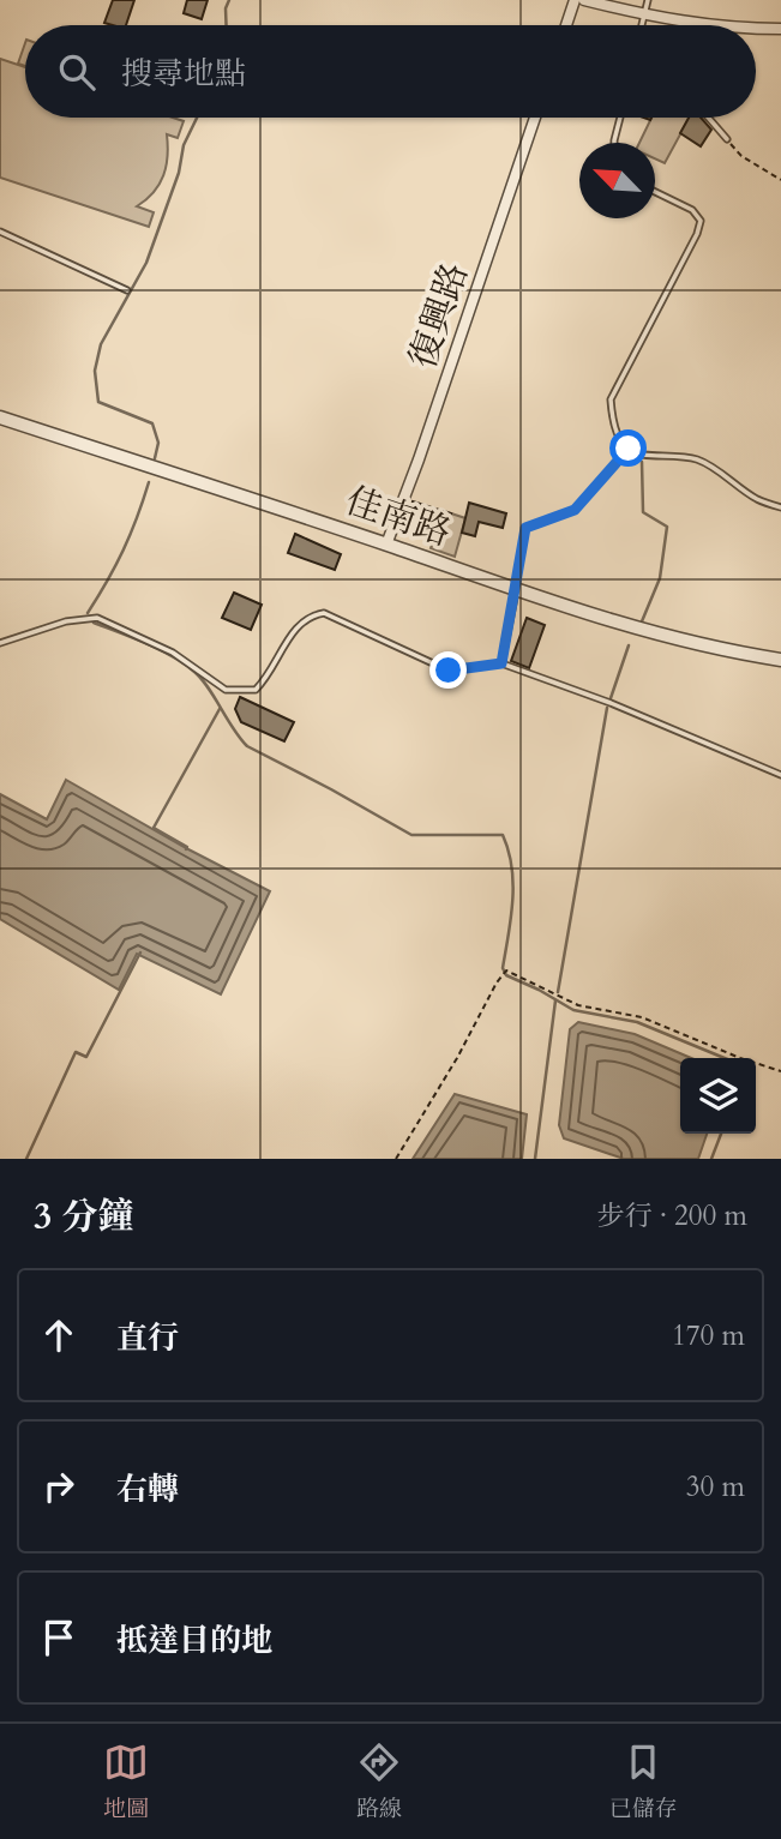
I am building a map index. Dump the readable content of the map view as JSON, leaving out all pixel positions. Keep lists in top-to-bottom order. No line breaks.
{"streets":{"street":["復興路","佳南路"]},"crossings":[["復興路","佳南路"]],"north":"top left","page":{"search":"搜尋地點","heading":["3 分鐘","步行 · 200 m"],"list":[["直行","170 m"],["右轉","30 m"],"抵達目的地"],"nav":["地圖","路線","已儲存"]}}
